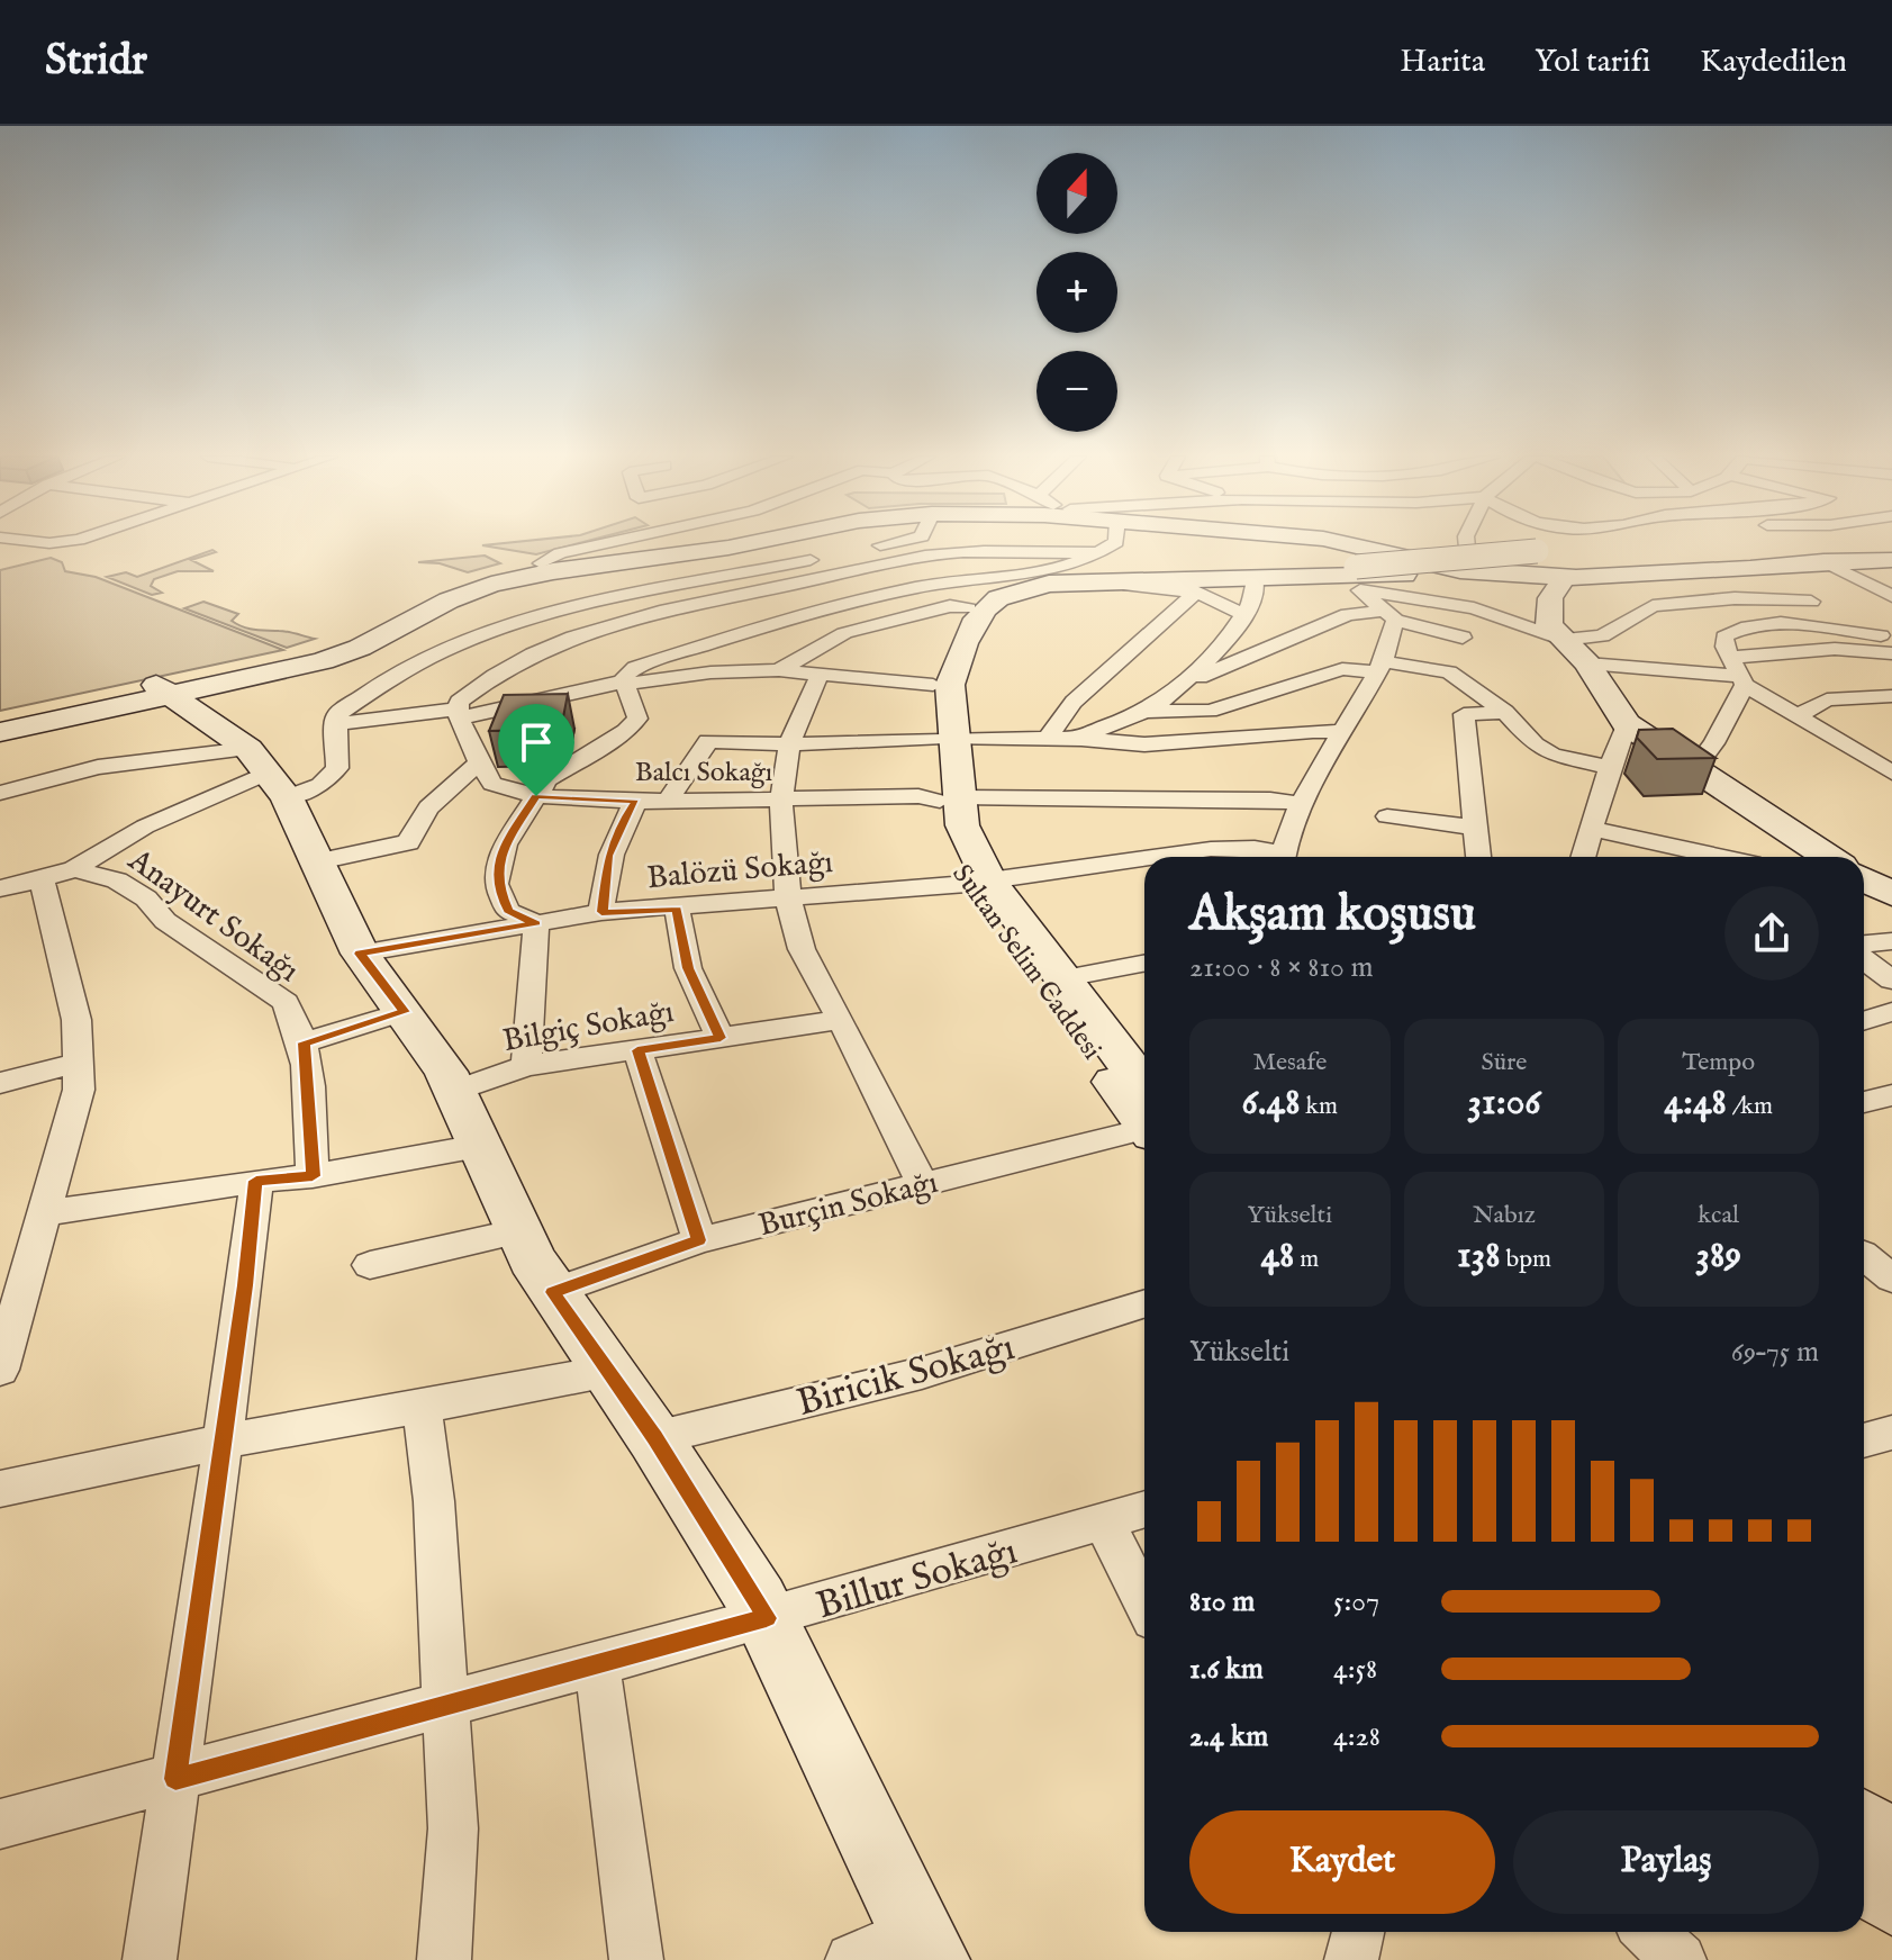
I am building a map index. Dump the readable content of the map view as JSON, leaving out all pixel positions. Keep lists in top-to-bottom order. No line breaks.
{"streets":{"main road":["Sultan Selim Caddesi"],"street":["Balcı Sokağı","Balözü Sokağı","Anayurt Sokağı","Bilgiç Sokağı","Burçin Sokağı","Biricik Sokağı","Billur Sokağı"]},"crossings":[["Balcı Sokağı","Sultan Selim Caddesi"],["Balözü Sokağı","Sultan Selim Caddesi"]],"north":"top","page":{"header":"Stridr","nav":["Harita","Yol tarifi","Kaydedilen"],"map_buttons":["+","−"],"heading":["Akşam koşusu","21:00 · 8 × 810 m"],"stats":[["Mesafe","6.48 km"],["Süre","31:06"],["Tempo","4:48 /km"],["Yükselti","48 m"],["Nabız","138 bpm"],["kcal","389"]],"chart":["Yükselti","69–75 m"],"list":[{"name":"810 m","note":"5:07"},{"name":"1.6 km","note":"4:58"},{"name":"2.4 km","note":"4:28"}],"buttons":["Kaydet","Paylaş"]}}
